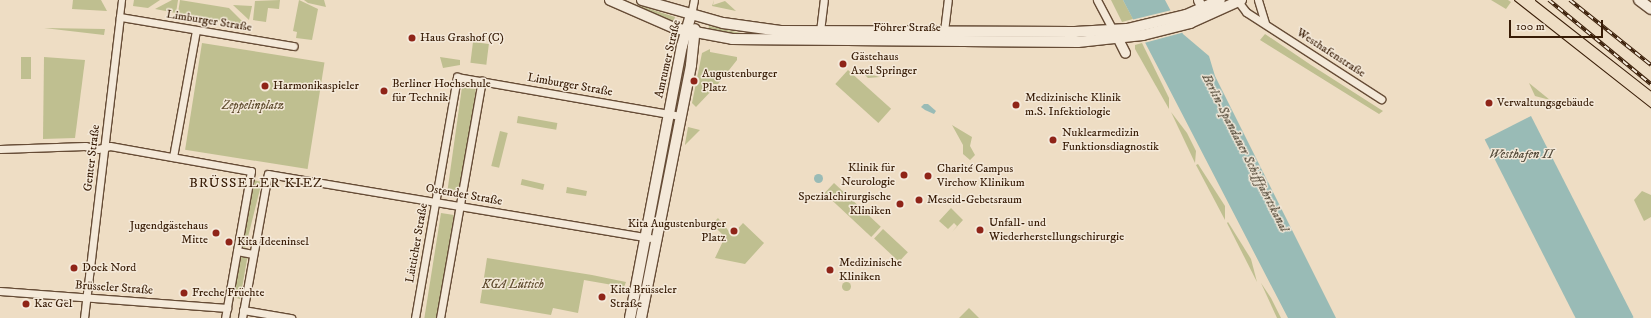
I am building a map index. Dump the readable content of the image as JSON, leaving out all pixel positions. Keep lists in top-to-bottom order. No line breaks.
{"streets":{"main road":["Föhrer Straße","Amrumer Straße"],"street":["Limburger Straße","Westhafenstraße","Genter Straße","Ostender Straße","Lütticher Straße","Brüsseler Straße"]},"crossings":[["Limburger Straße","Amrumer Straße"],["Limburger Straße","Genter Straße"],["Limburger Straße","Lütticher Straße"],["Föhrer Straße","Amrumer Straße"],["Amrumer Straße","Ostender Straße"],["Genter Straße","Brüsseler Straße"],["Ostender Straße","Lütticher Straße"]],"districts":["BRÜSSELER KIEZ"],"water":["Berlin-Spandauer Schifffahrtskanal","Westhafen II"],"parks":["Zeppelinplatz","KGA Lüttich"],"places":["Haus Grashof (C)","Gästehaus Axel Springer","Augustenburger Platz","Harmonikaspieler","Berliner Hochschule für Technik","Verwaltungsgebäude","Medizinische Klinik m.S. Infektiologie","Nuklearmedizin Funktionsdiagnostik","Klinik für Neurologie","Charité Campus Virchow Klinikum","Mescid-Gebetsraum","Spezialchirurgische Kliniken","Unfall- und Wiederherstellungschirurgie","Kita Augustenburger Platz","Jugendgästehaus Mitte","Kita Ideeninsel","Dock Nord","Medizinische Kliniken","Freche Früchte","Kita Brüsseler Straße","Kac Gel"],"scale_bar":"100 m"}
